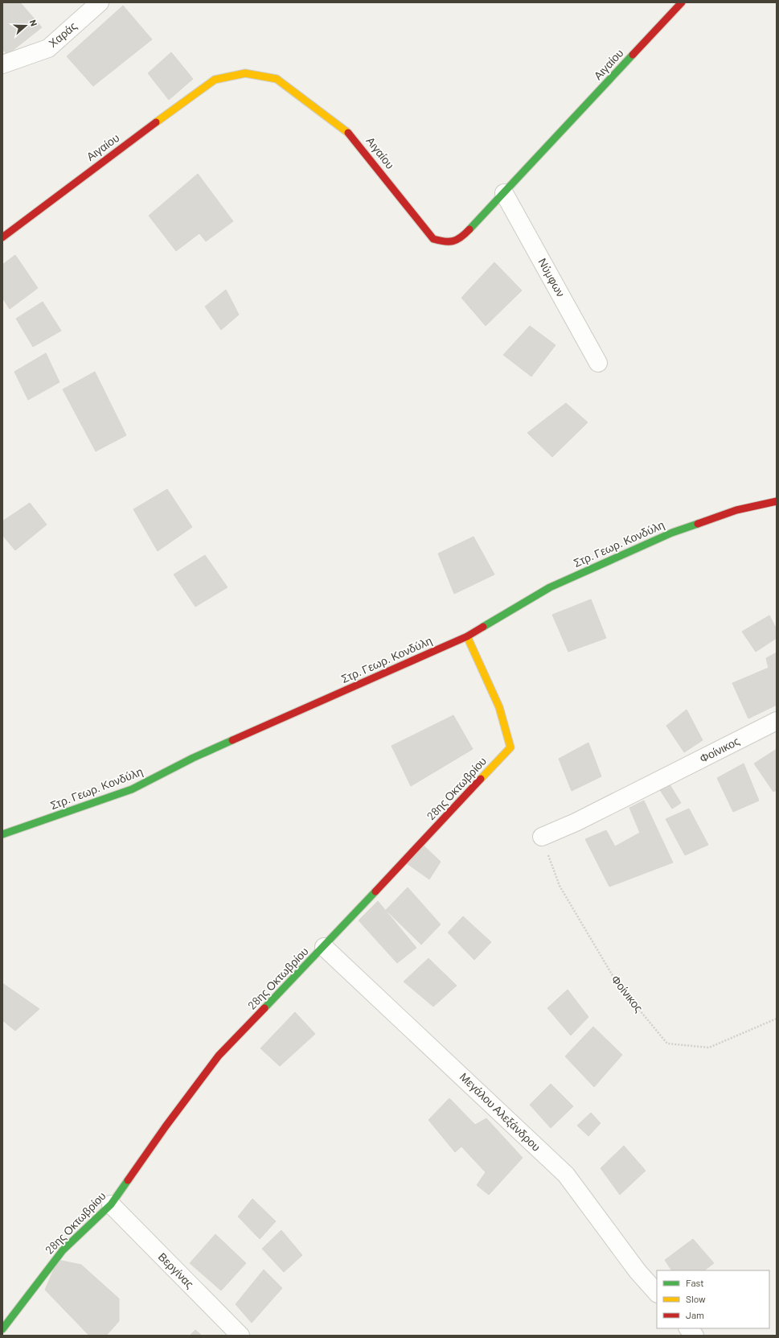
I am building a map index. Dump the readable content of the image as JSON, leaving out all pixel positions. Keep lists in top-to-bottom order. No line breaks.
{"streets":{"street":["Χαράς","Αιγαίου","Νύμφων","Στρ. Γεωρ. Κονδύλη","Φοίνικος","28ης Οκτωβρίου","Μεγάλου Αλεξάνδρου","Βεργίνας"]},"crossings":[["Αιγαίου","Νύμφων"],["Στρ. Γεωρ. Κονδύλη","28ης Οκτωβρίου"],["28ης Οκτωβρίου","Μεγάλου Αλεξάνδρου"],["28ης Οκτωβρίου","Βεργίνας"]],"legend":["Fast","Slow","Jam"],"north":"right"}
